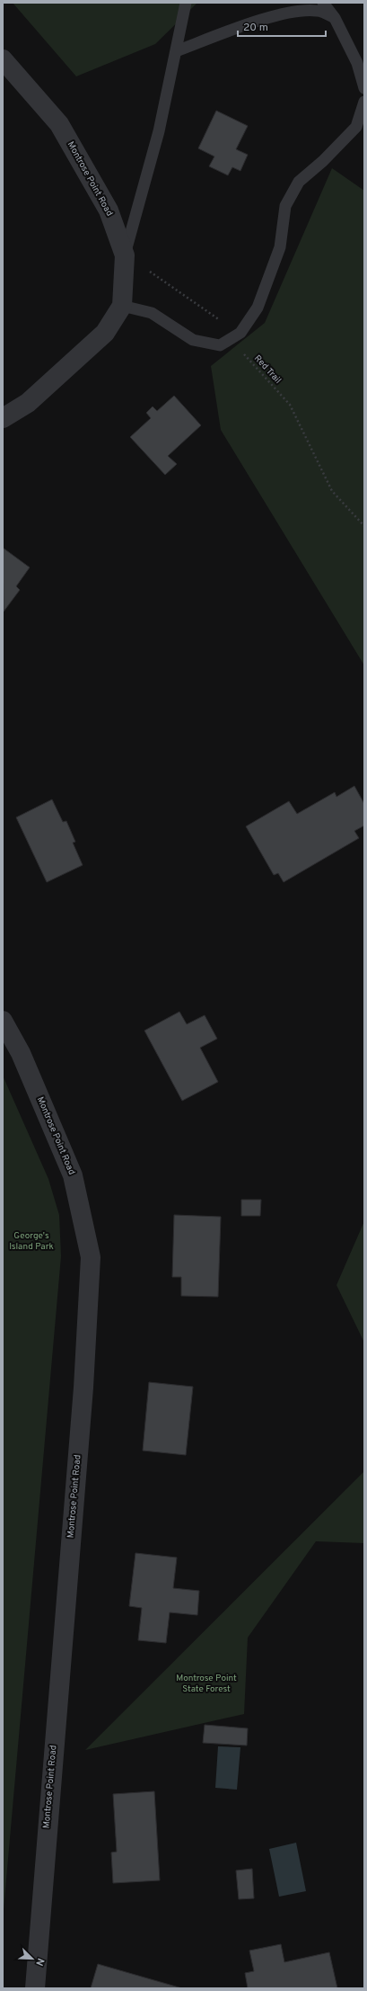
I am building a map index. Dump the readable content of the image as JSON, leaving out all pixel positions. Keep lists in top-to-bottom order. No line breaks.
{"streets":{"street":["Montrose Point Road"],"path":["Red Trail"]},"crossings":[["Montrose Point Road","Red Trail"]],"parks":["George's Island Park","Montrose Point State Forest"],"scale_bar":"20 m","north":"bottom right"}
